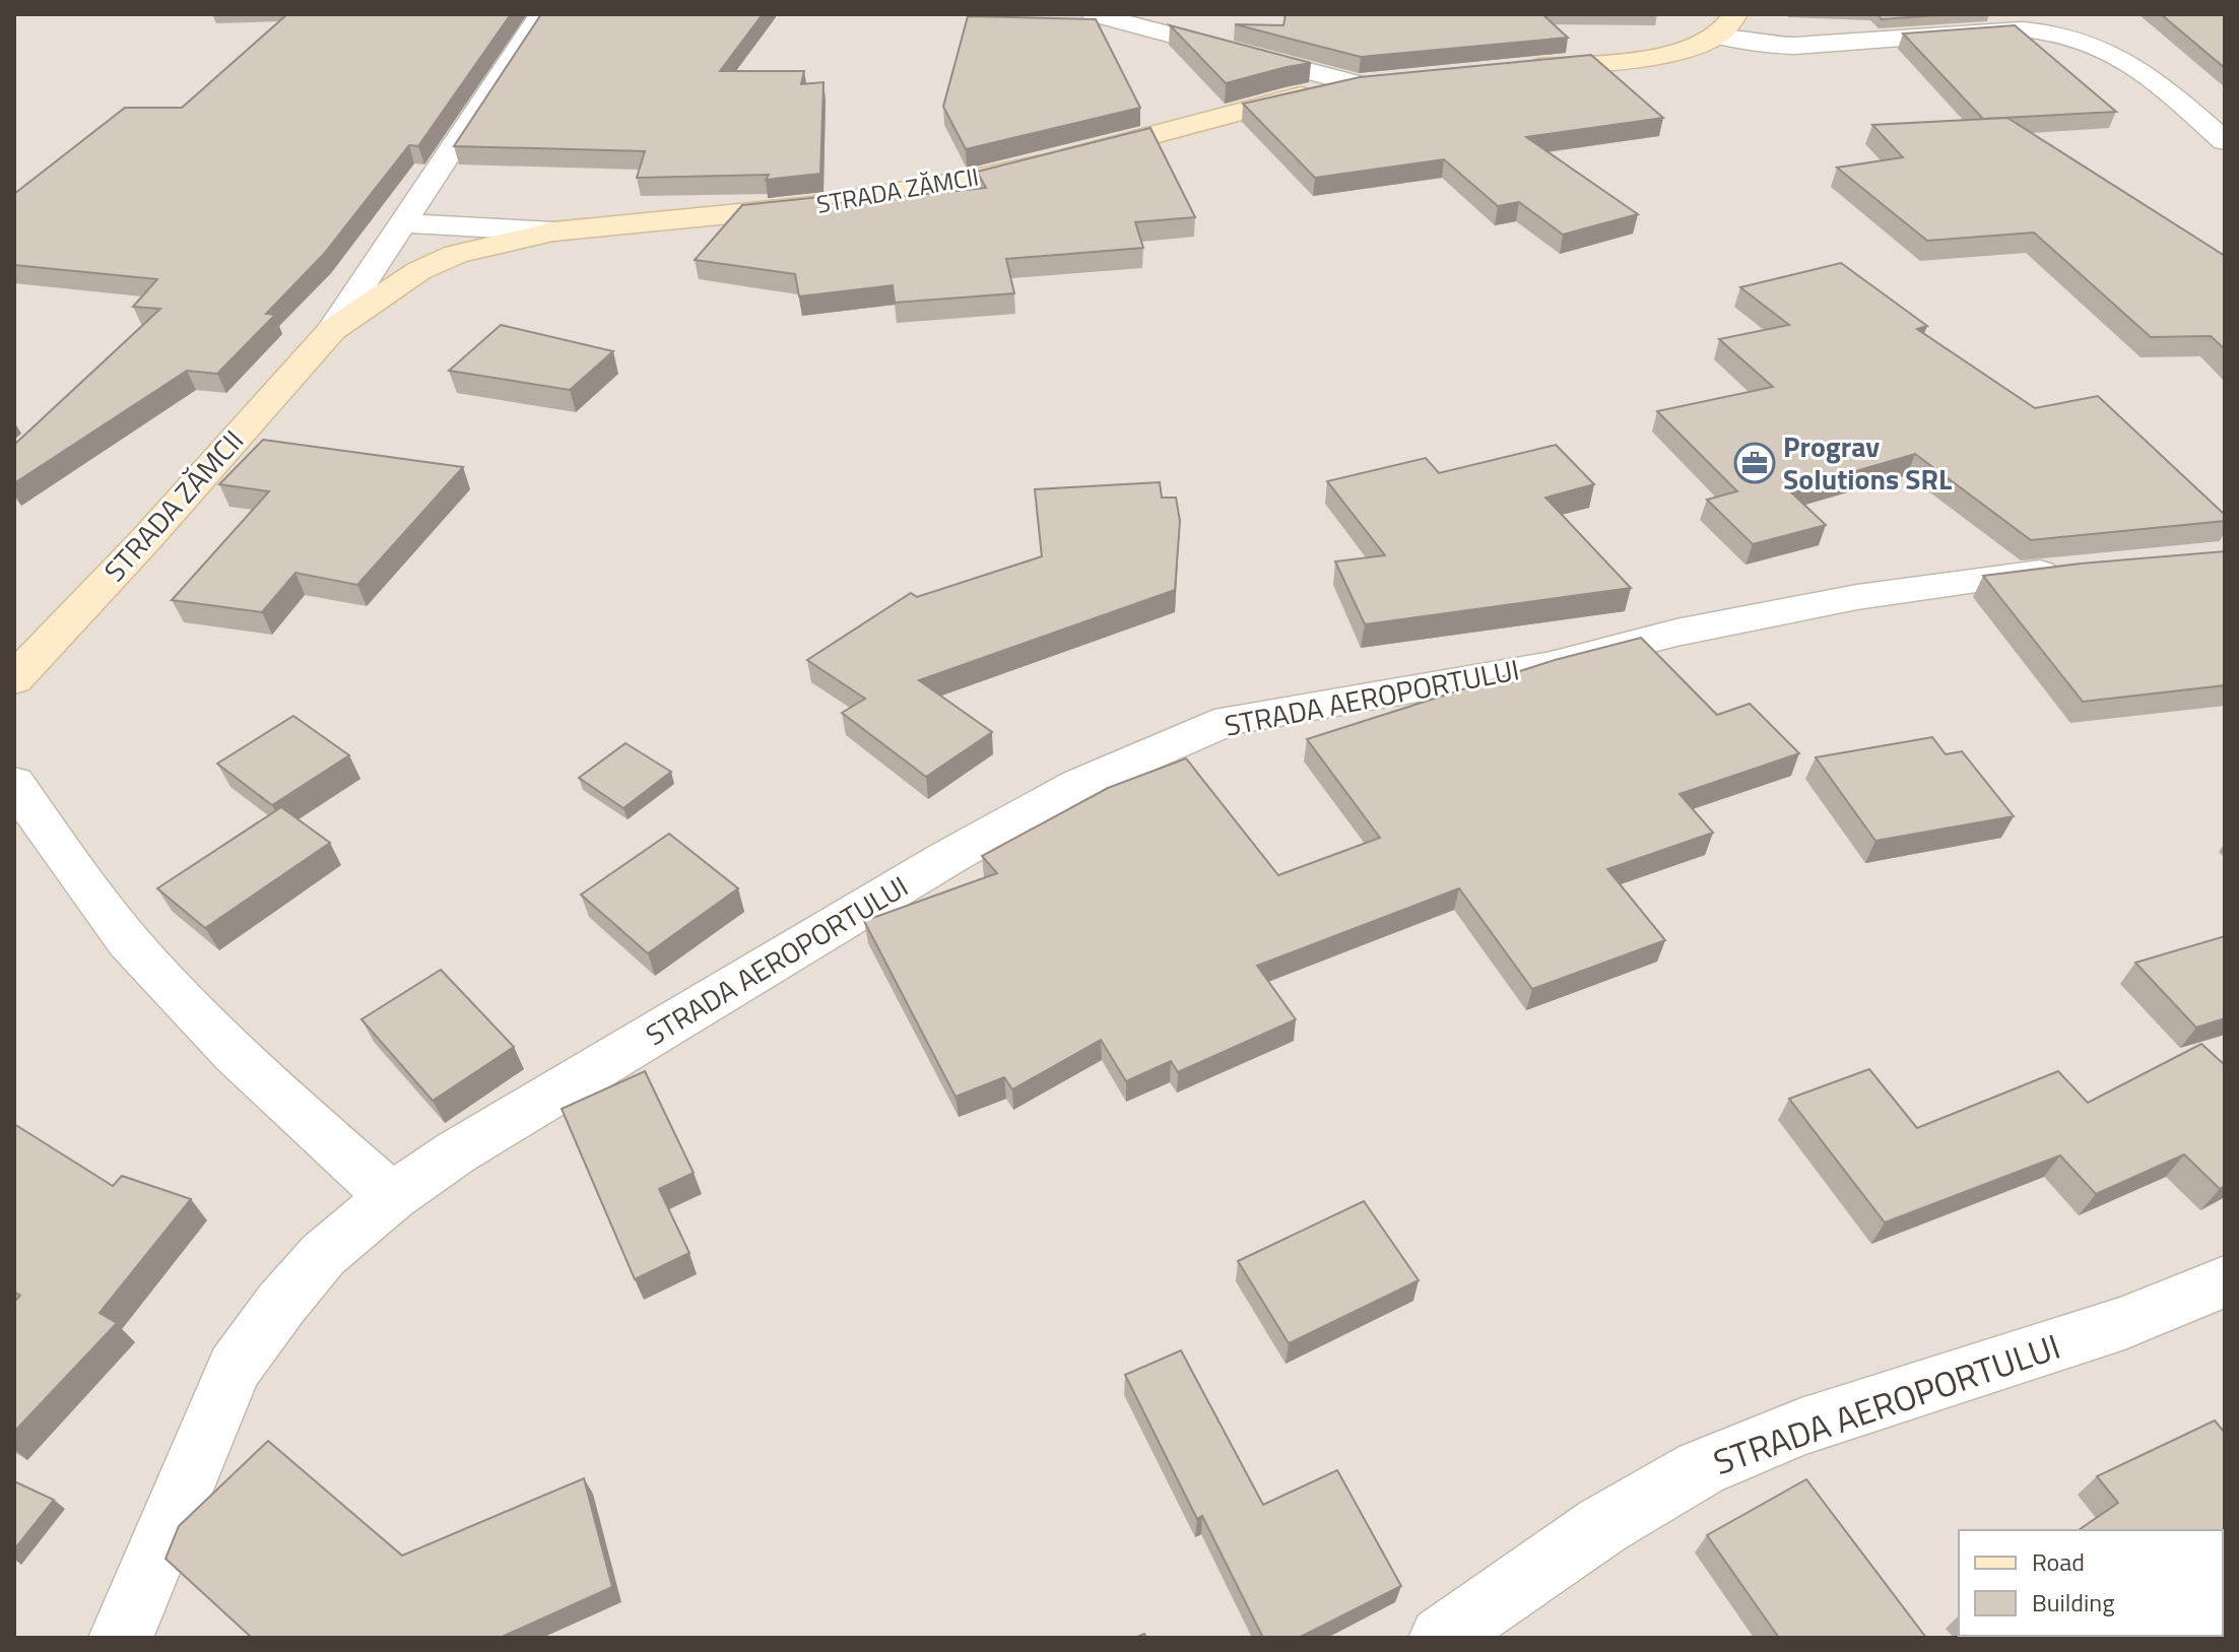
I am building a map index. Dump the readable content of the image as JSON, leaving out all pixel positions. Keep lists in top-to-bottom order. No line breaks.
{"streets":{"main road":["STRADA ZĂMCII"],"street":["STRADA AEROPORTULUI"]},"places":{"office":["Prograv Solutions SRL"]},"legend":["Road","Building"]}
